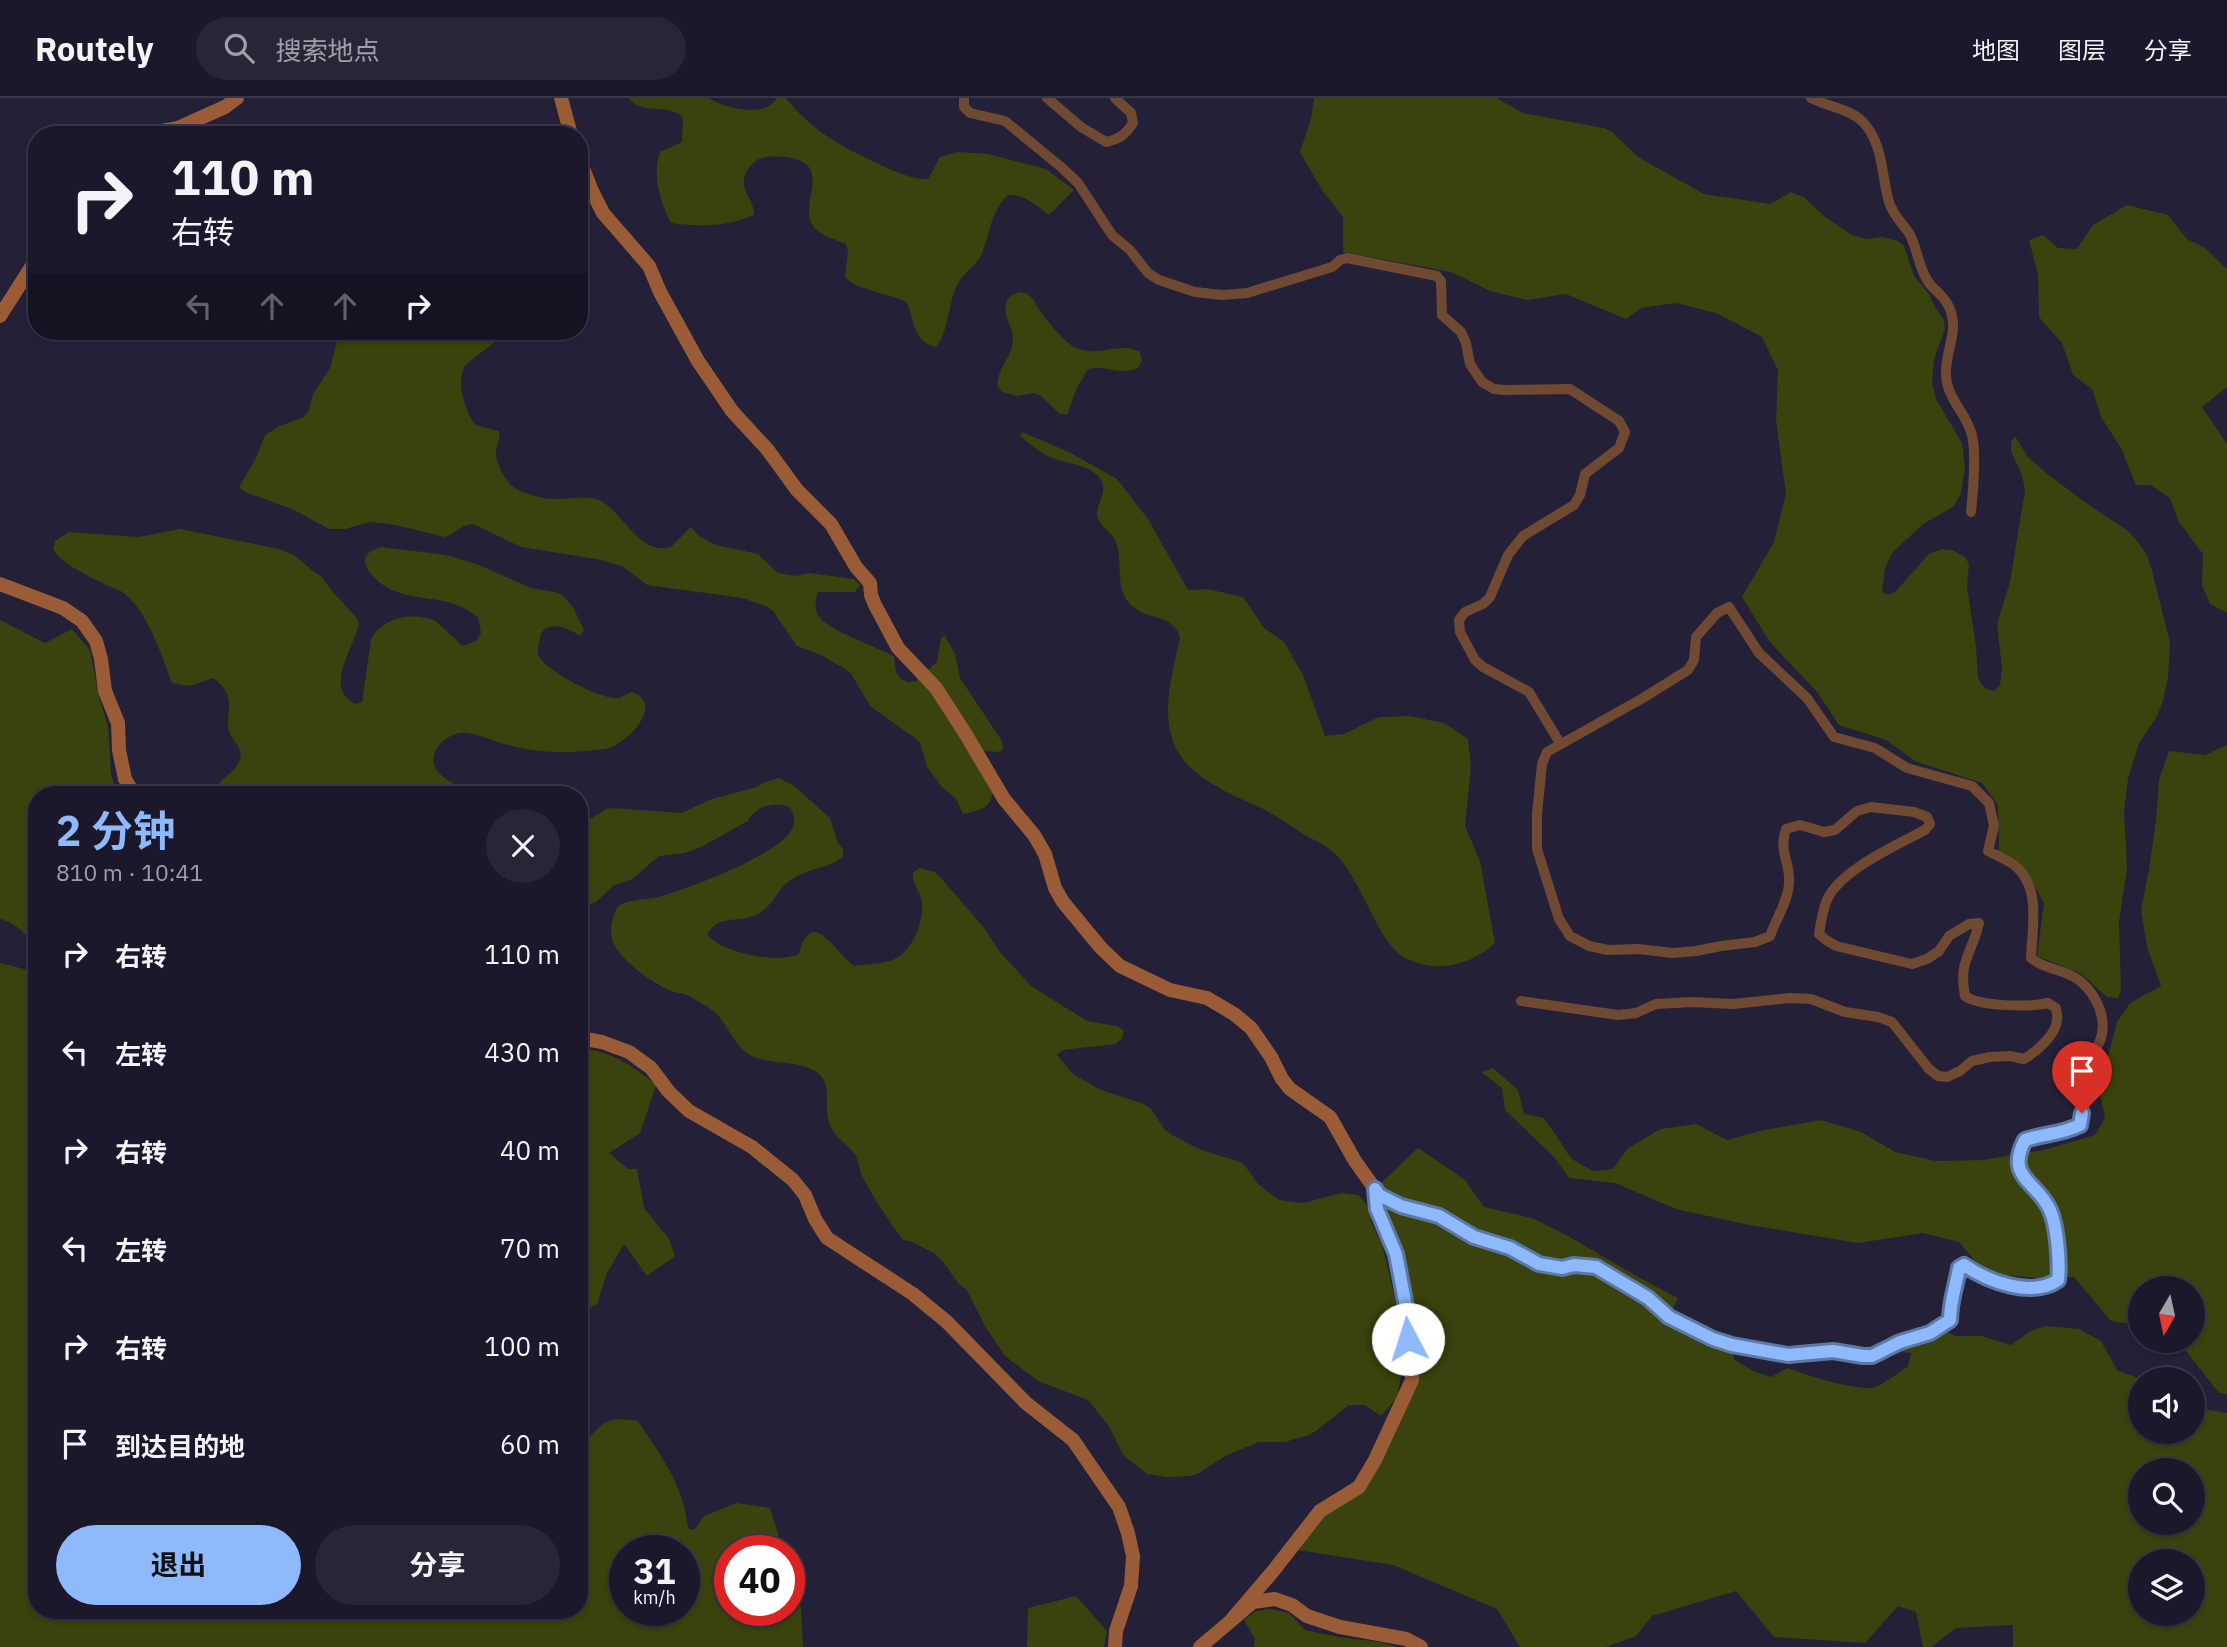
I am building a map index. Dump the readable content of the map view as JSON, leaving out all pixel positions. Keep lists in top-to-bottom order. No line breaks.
{"north":"bottom","page":{"header":"Routely","search":"搜索地点","nav":["地图","图层","分享"],"turn":["110 m","右转"],"heading":["2 分钟","810 m · 10:41"],"list":[{"name":"右转","value":"110 m"},{"name":"左转","value":"430 m"},{"name":"右转","value":"40 m"},{"name":"左转","value":"70 m"},{"name":"右转","value":"100 m"},{"name":"到达目的地","value":"60 m"}],"buttons":["退出","分享"],"speed":"31 km/h","limit":"40"}}
